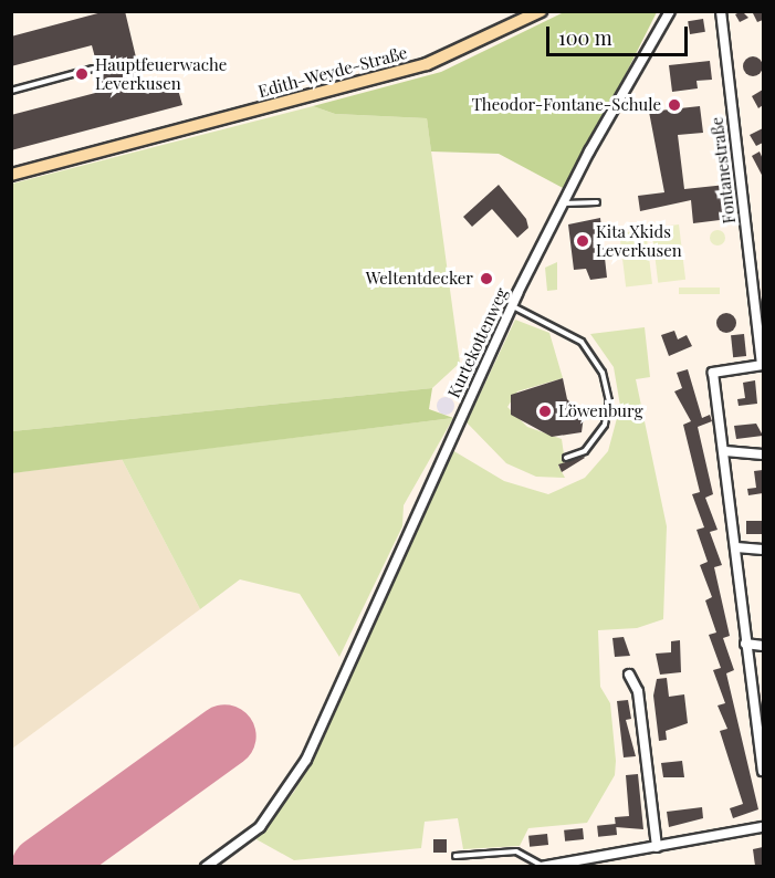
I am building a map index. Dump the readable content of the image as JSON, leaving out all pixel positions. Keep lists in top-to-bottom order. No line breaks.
{"streets":{"street":["Edith-Weyde-Straße","Fontanestraße","Kurtekottenweg"]},"places":["Hauptfeuerwache Leverkusen","Theodor-Fontane-Schule","Kita Xkids Leverkusen","Weltentdecker","Löwenburg"],"scale_bar":"100 m"}
